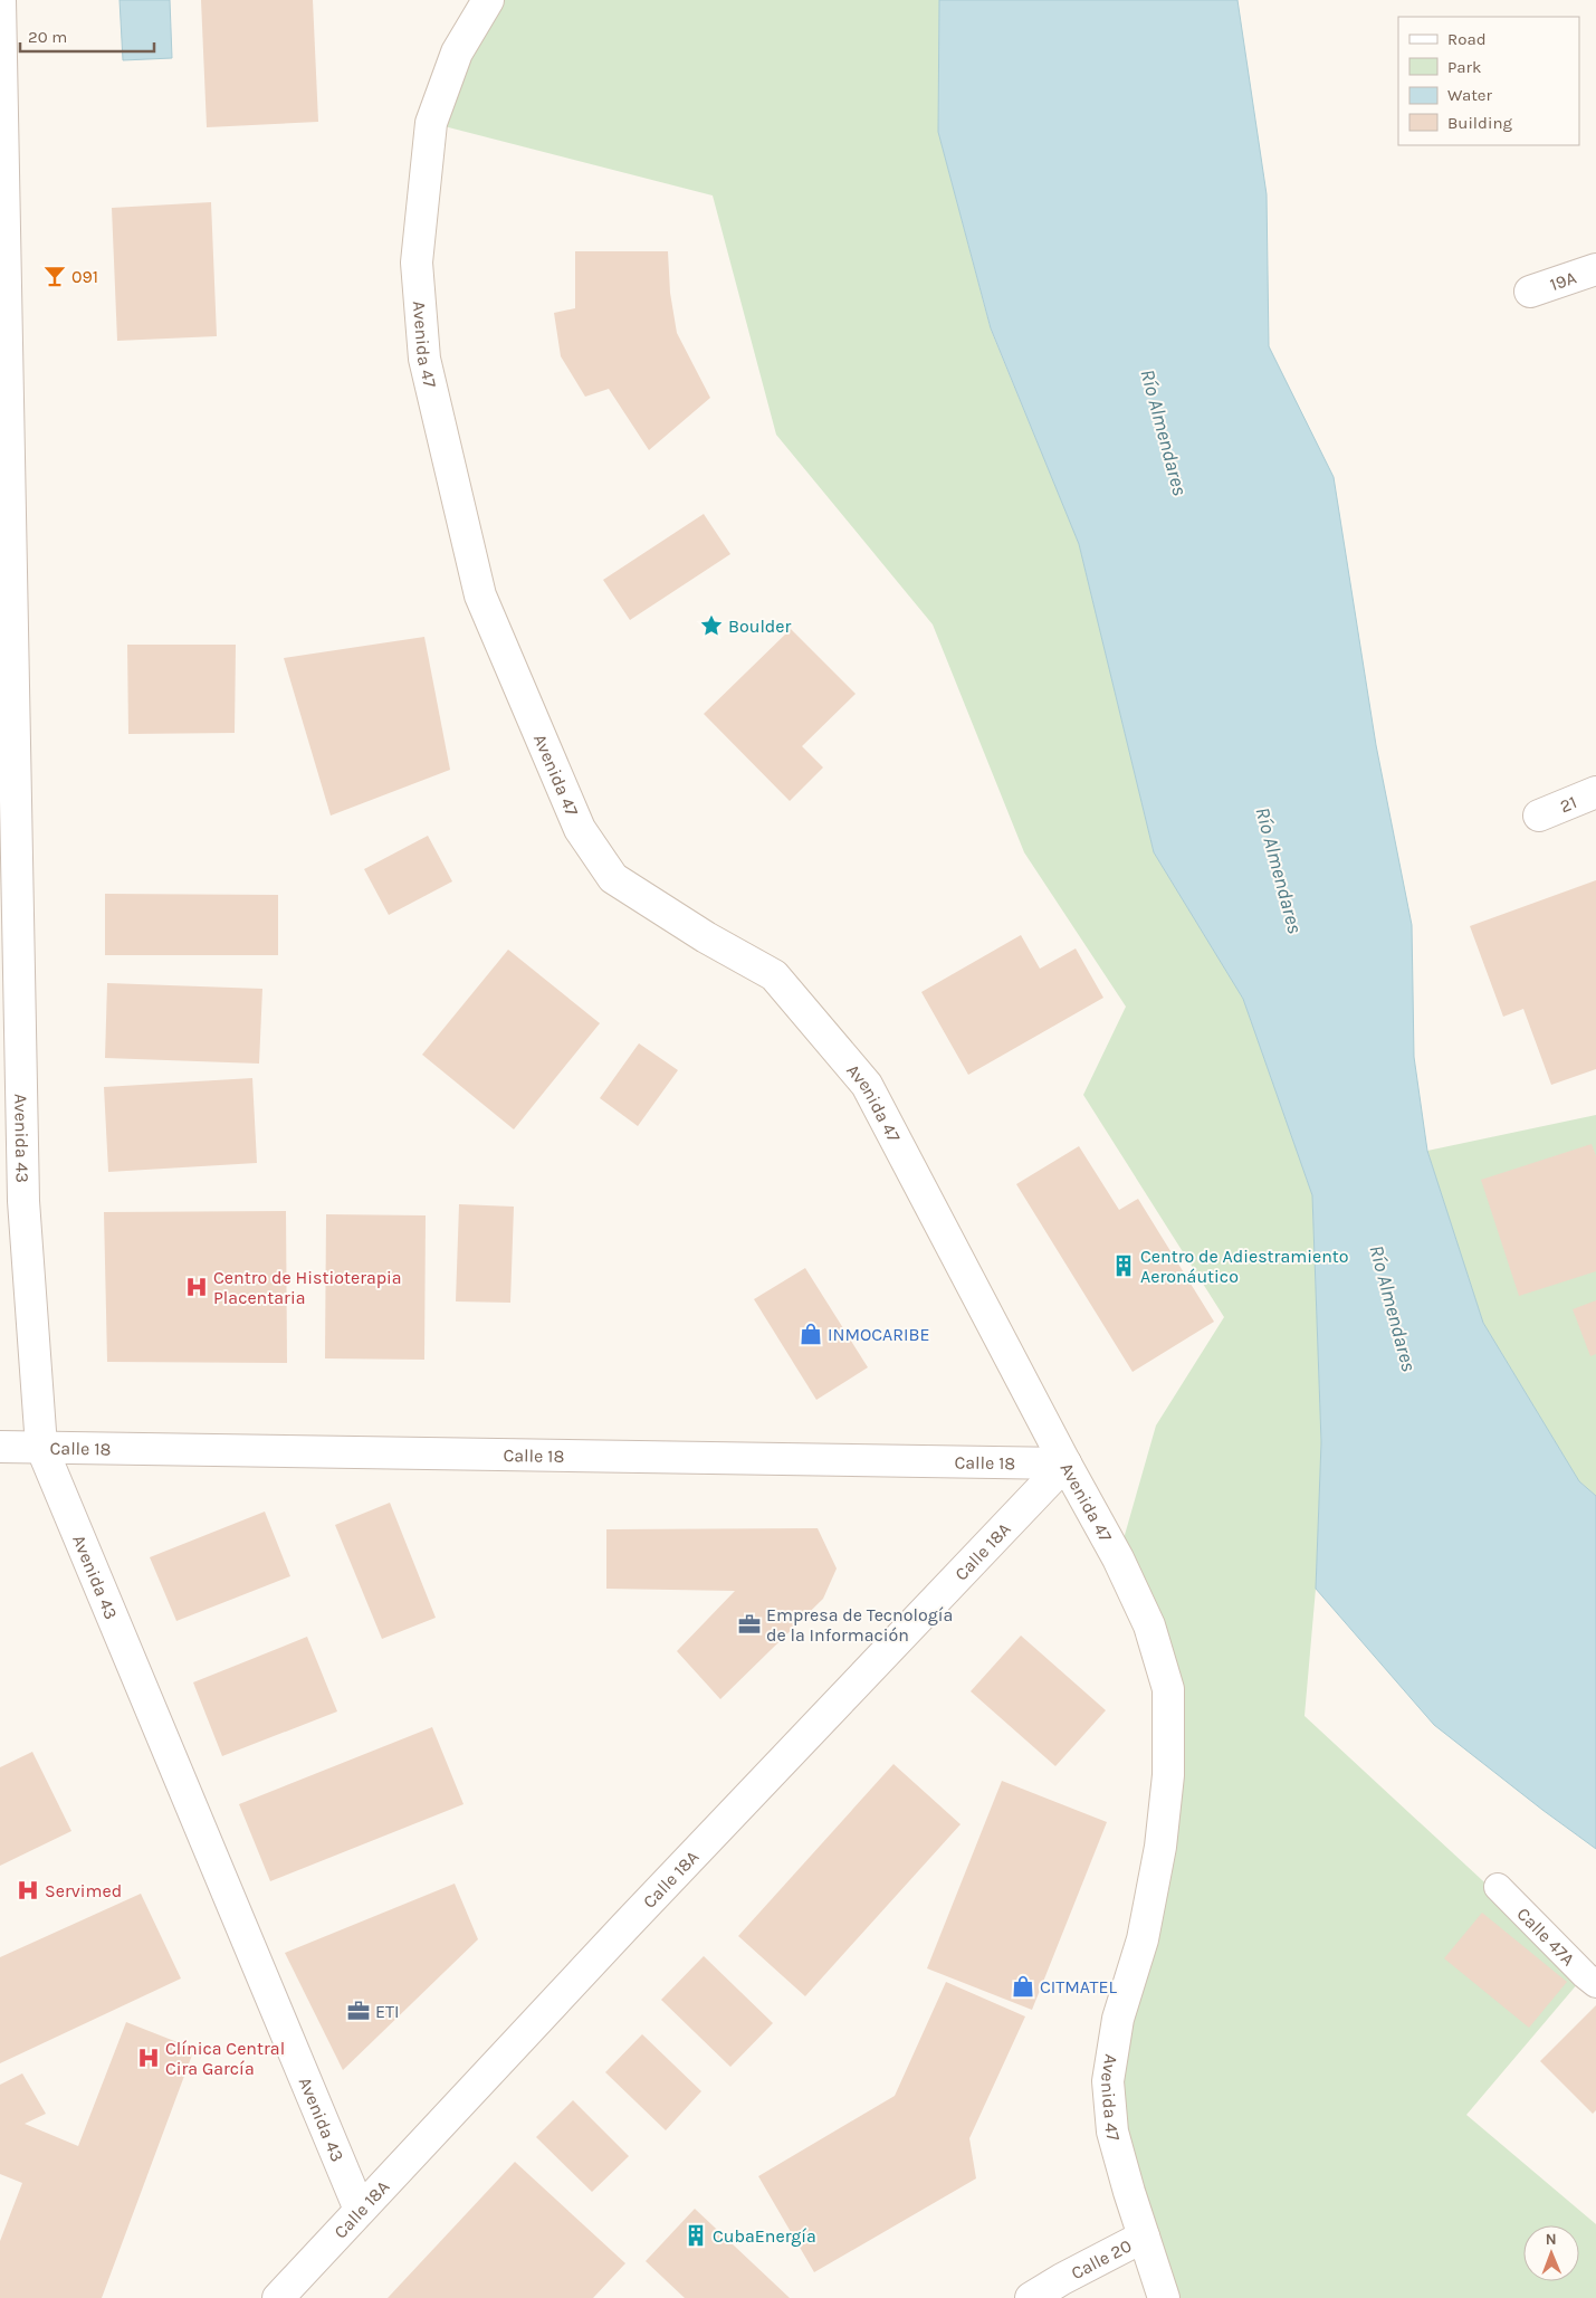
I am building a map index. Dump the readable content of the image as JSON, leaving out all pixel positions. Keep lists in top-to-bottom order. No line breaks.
{"streets":{"street":["19A","Avenida 47","21","Avenida 43","Calle 18","Calle 18A","Calle 20"],"lane":["Calle 47A"]},"crossings":[["Avenida 47","Calle 18"],["Avenida 47","Calle 18A"],["Avenida 47","Calle 20"],["Avenida 43","Calle 18"],["Avenida 43","Calle 18A"],["Calle 18","Calle 18A"]],"water":["Río Almendares"],"places":{"bar":["091"],"place":["Boulder"],"building":["Centro de Adiestramiento Aeronáutico","CubaEnergía"],"hospital":["Centro de Histioterapia Placentaria","Servimed","Clínica Central Cira García"],"shop":["INMOCARIBE","CITMATEL"],"office":["Empresa de Tecnología de la Información","ETI"]},"legend":["Road","Park","Water","Building"],"scale_bar":"20 m","north":"top"}
